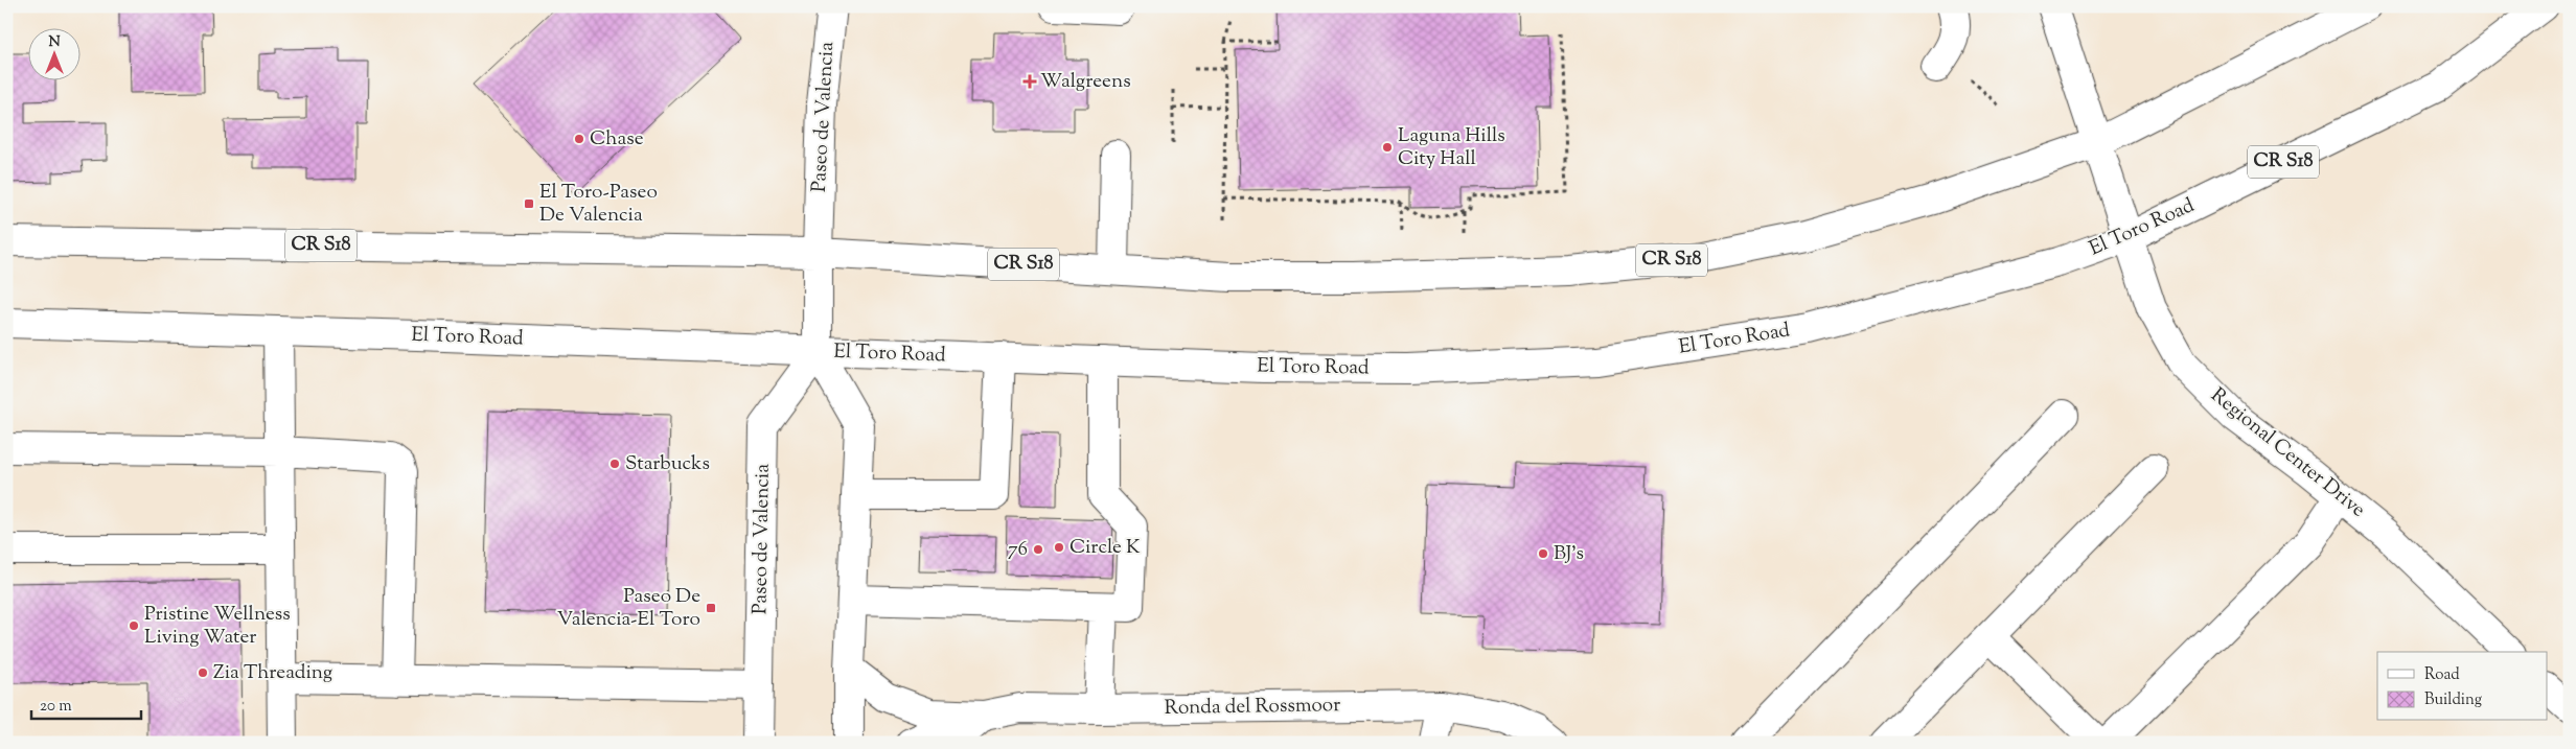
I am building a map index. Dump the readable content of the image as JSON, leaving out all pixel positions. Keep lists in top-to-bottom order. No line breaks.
{"streets":{"main road":["Paseo de Valencia","CR S18","El Toro Road","Regional Center Drive","Ronda del Rossmoor"]},"crossings":[["Paseo de Valencia","CR S18"],["Paseo de Valencia","El Toro Road"],["CR S18","Regional Center Drive"],["El Toro Road","Regional Center Drive"]],"places":{"health":["Walgreens"],"other":["Chase","Laguna Hills City Hall","Starbucks","Circle K","76","BJ's","Pristine Wellness Living Water","Zia Threading"],"transit":["El Toro-Paseo De Valencia","Paseo De Valencia-El Toro"]},"legend":["Road","Building"],"scale_bar":"20 m","north":"top"}
